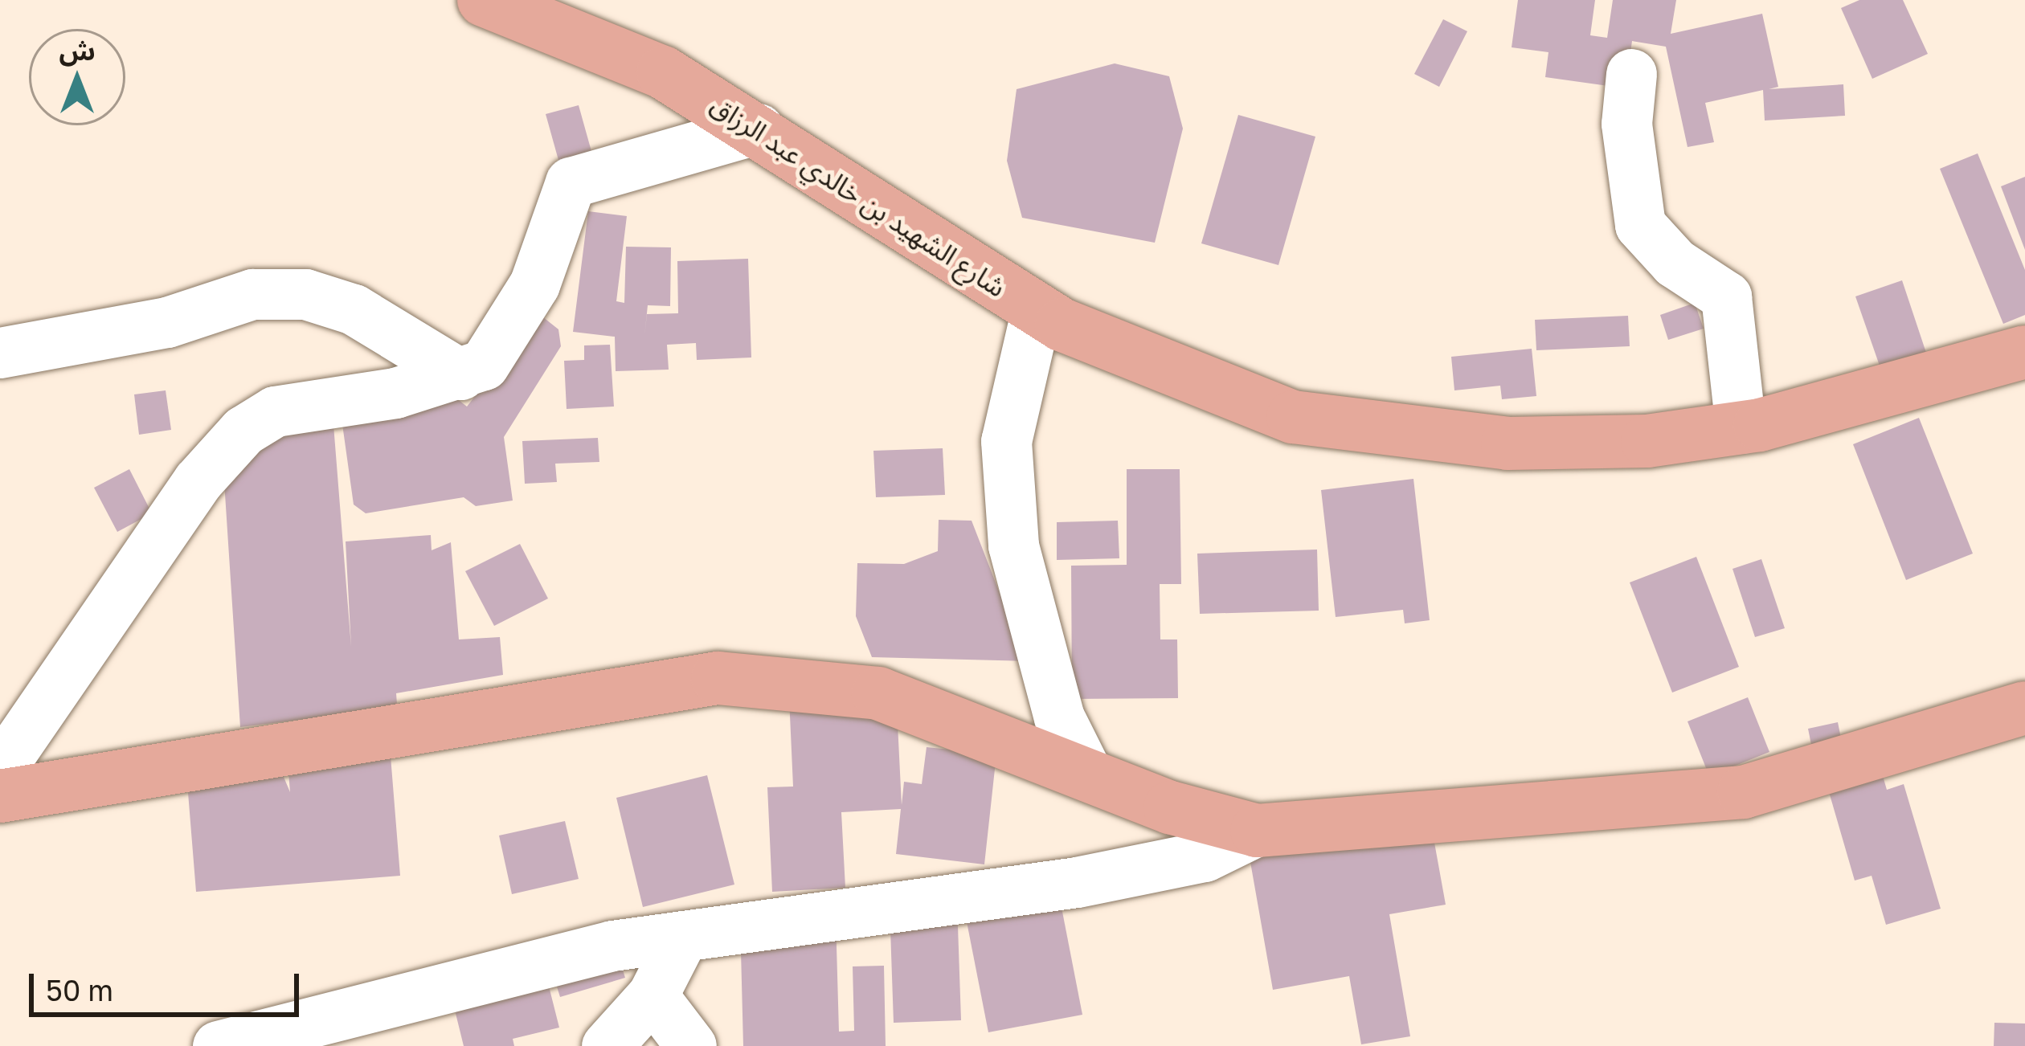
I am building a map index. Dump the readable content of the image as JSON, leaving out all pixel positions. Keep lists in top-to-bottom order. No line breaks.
{"streets":{"main road":["شارع الشهيد بن خالدي عبد الرزاق"]},"scale_bar":"50 m","north":"top"}
